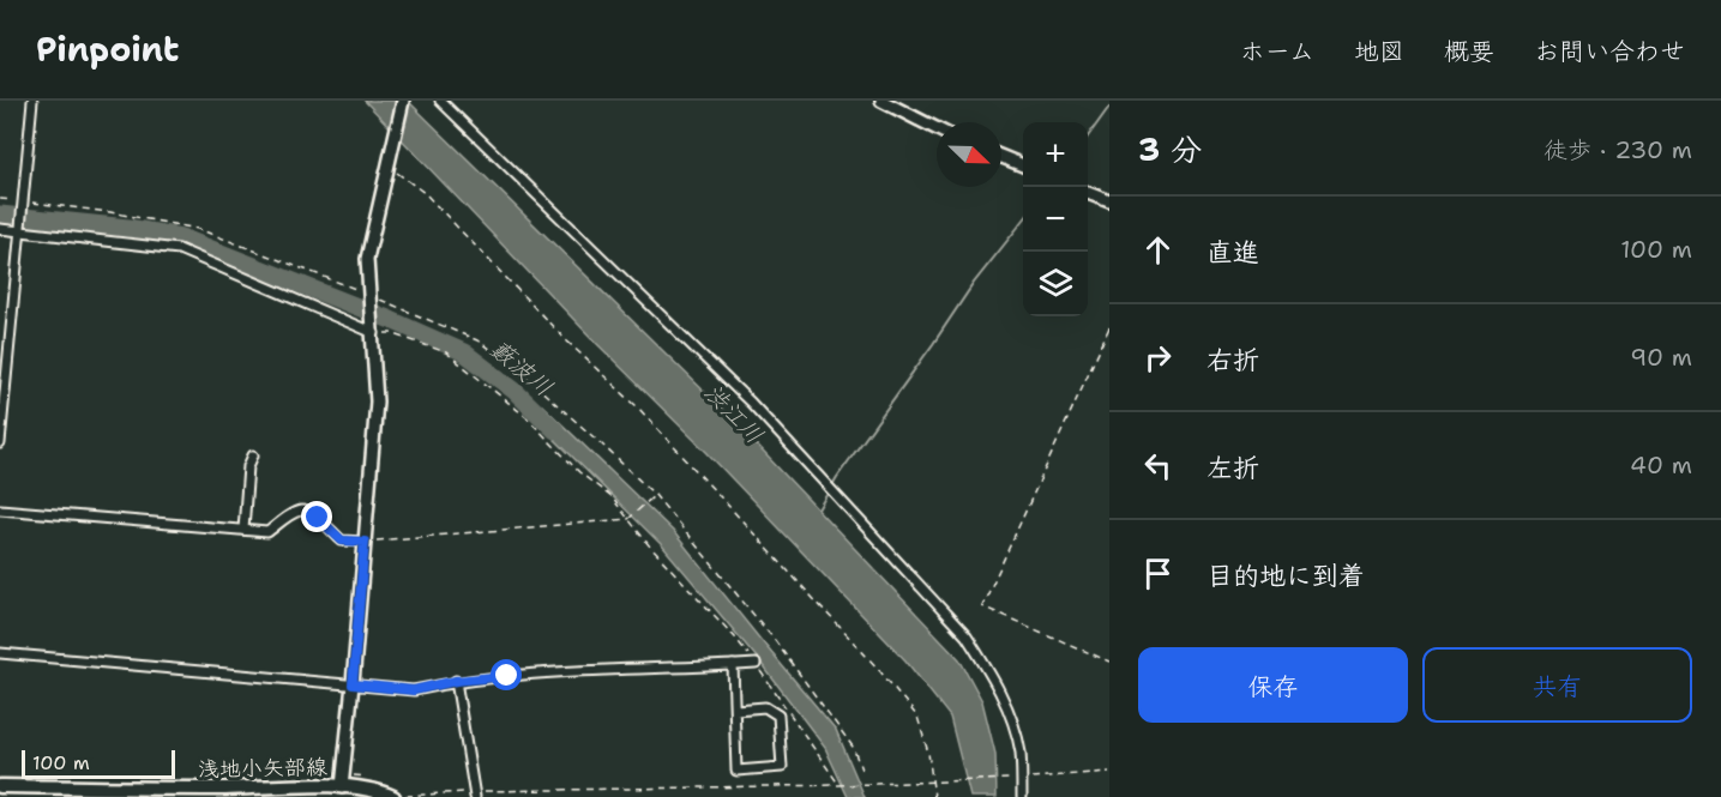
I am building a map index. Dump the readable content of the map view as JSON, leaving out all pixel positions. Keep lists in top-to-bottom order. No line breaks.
{"streets":{"main road":["浅地小矢部線"]},"water":["藪波川","渋江川"],"scale_bar":"100 m","north":"bottom right","page":{"header":"Pinpoint","nav":["ホーム","地図","概要","お問い合わせ"],"heading":["3 分","徒歩 · 230 m"],"map_buttons":["+","−"],"list":[["直進","100 m"],["右折","90 m"],["左折","40 m"],"目的地に到着"],"buttons":["保存","共有"],"scale":"100 m"}}
